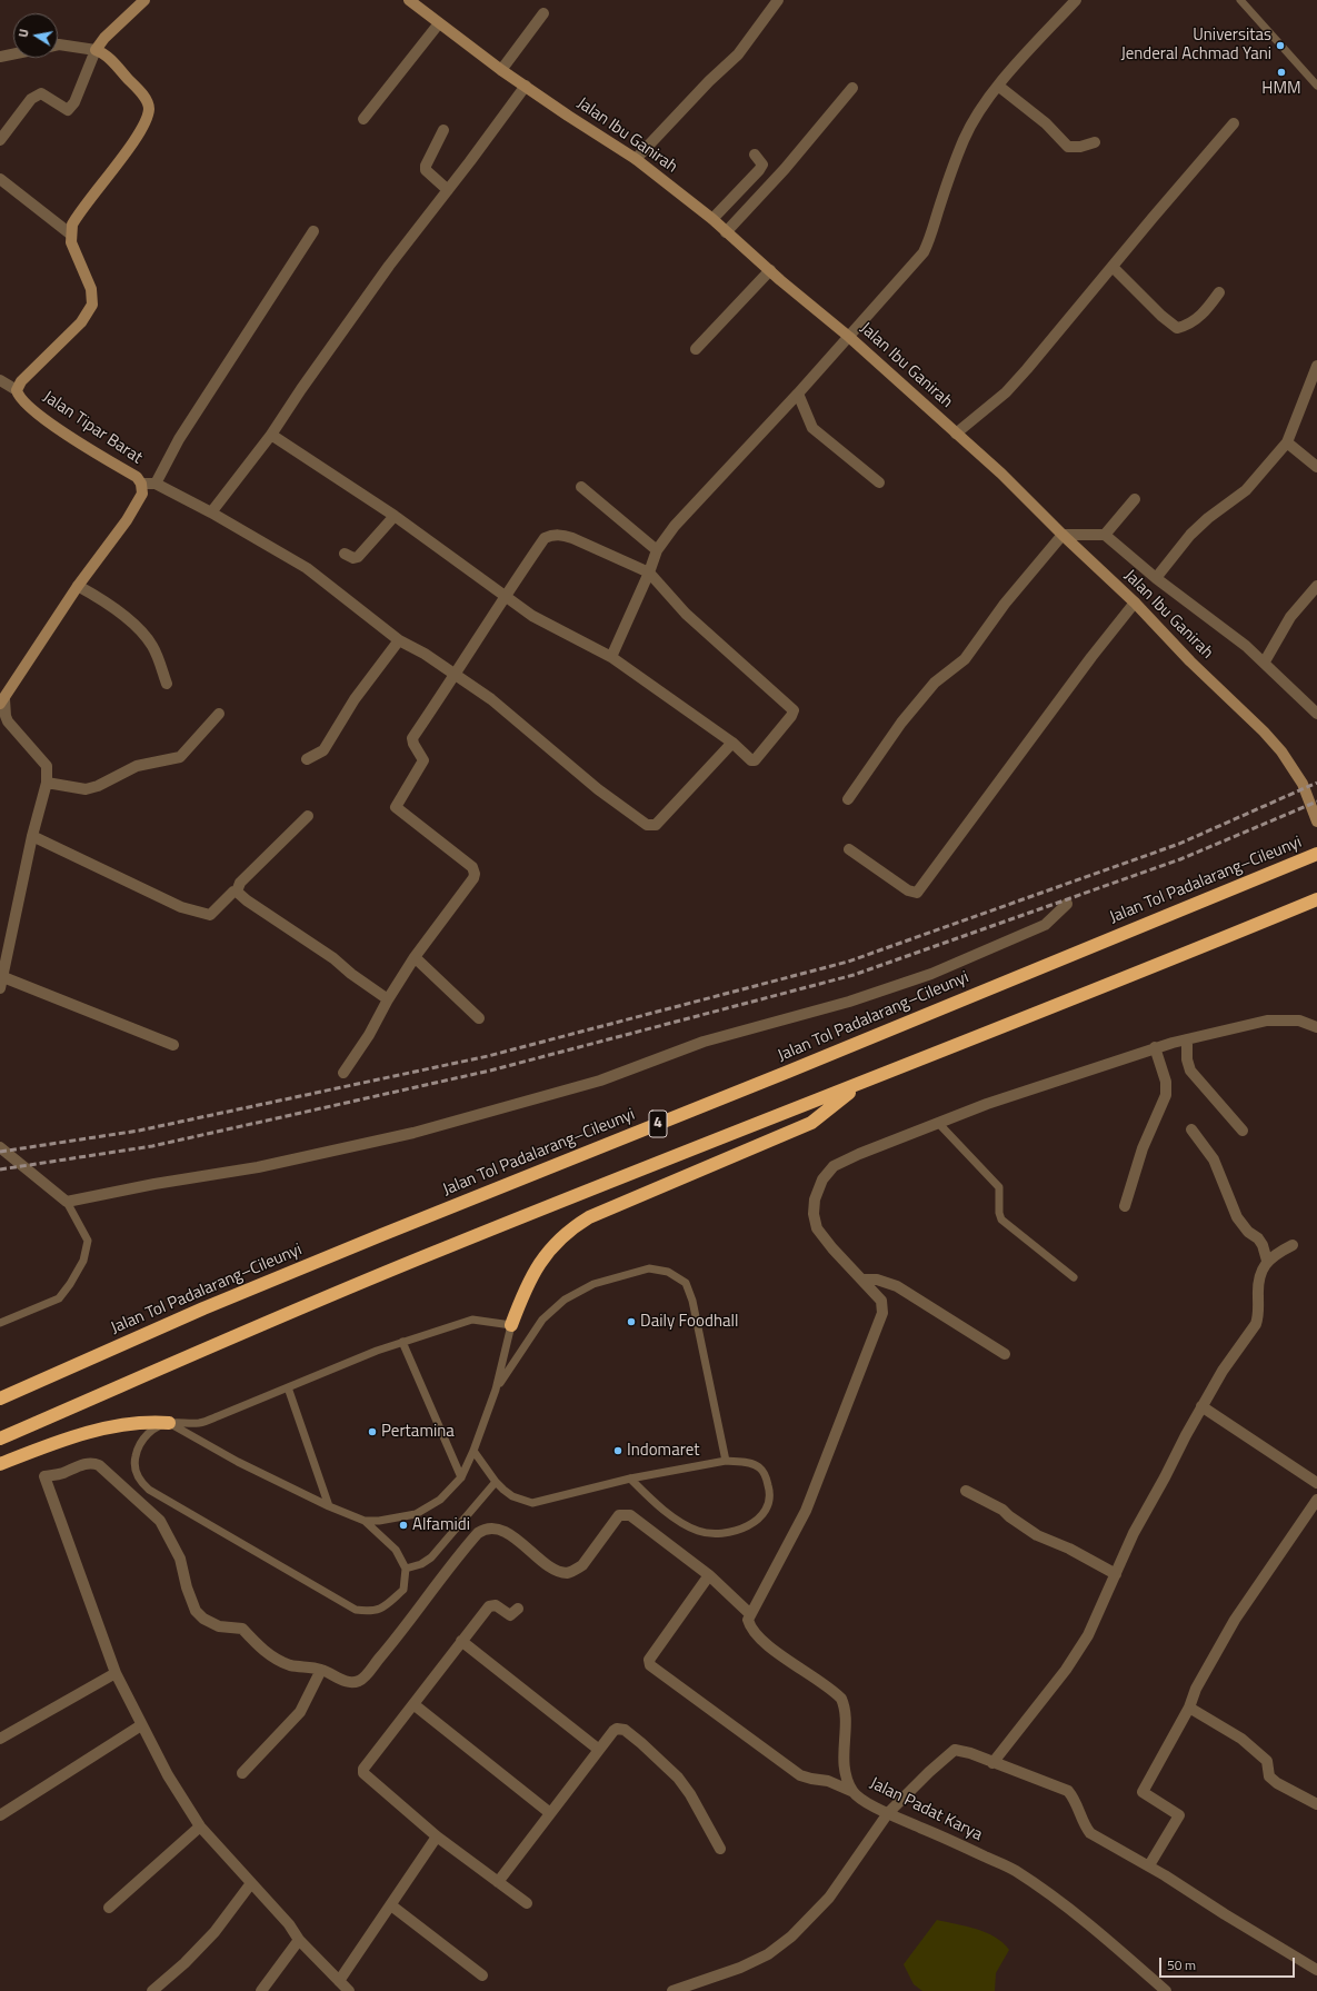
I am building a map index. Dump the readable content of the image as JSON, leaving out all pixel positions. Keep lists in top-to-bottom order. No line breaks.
{"streets":{"highway":["Jalan Tol Padalarang–Cileunyi","4"],"main road":["Jalan Ibu Ganirah","Jalan Tipar Barat"],"street":["Jalan Padat Karya"]},"places":["Universitas Jenderal Achmad Yani","HMM","Daily Foodhall","Pertamina","Indomaret","Alfamidi"],"scale_bar":"50 m","north":"left"}
